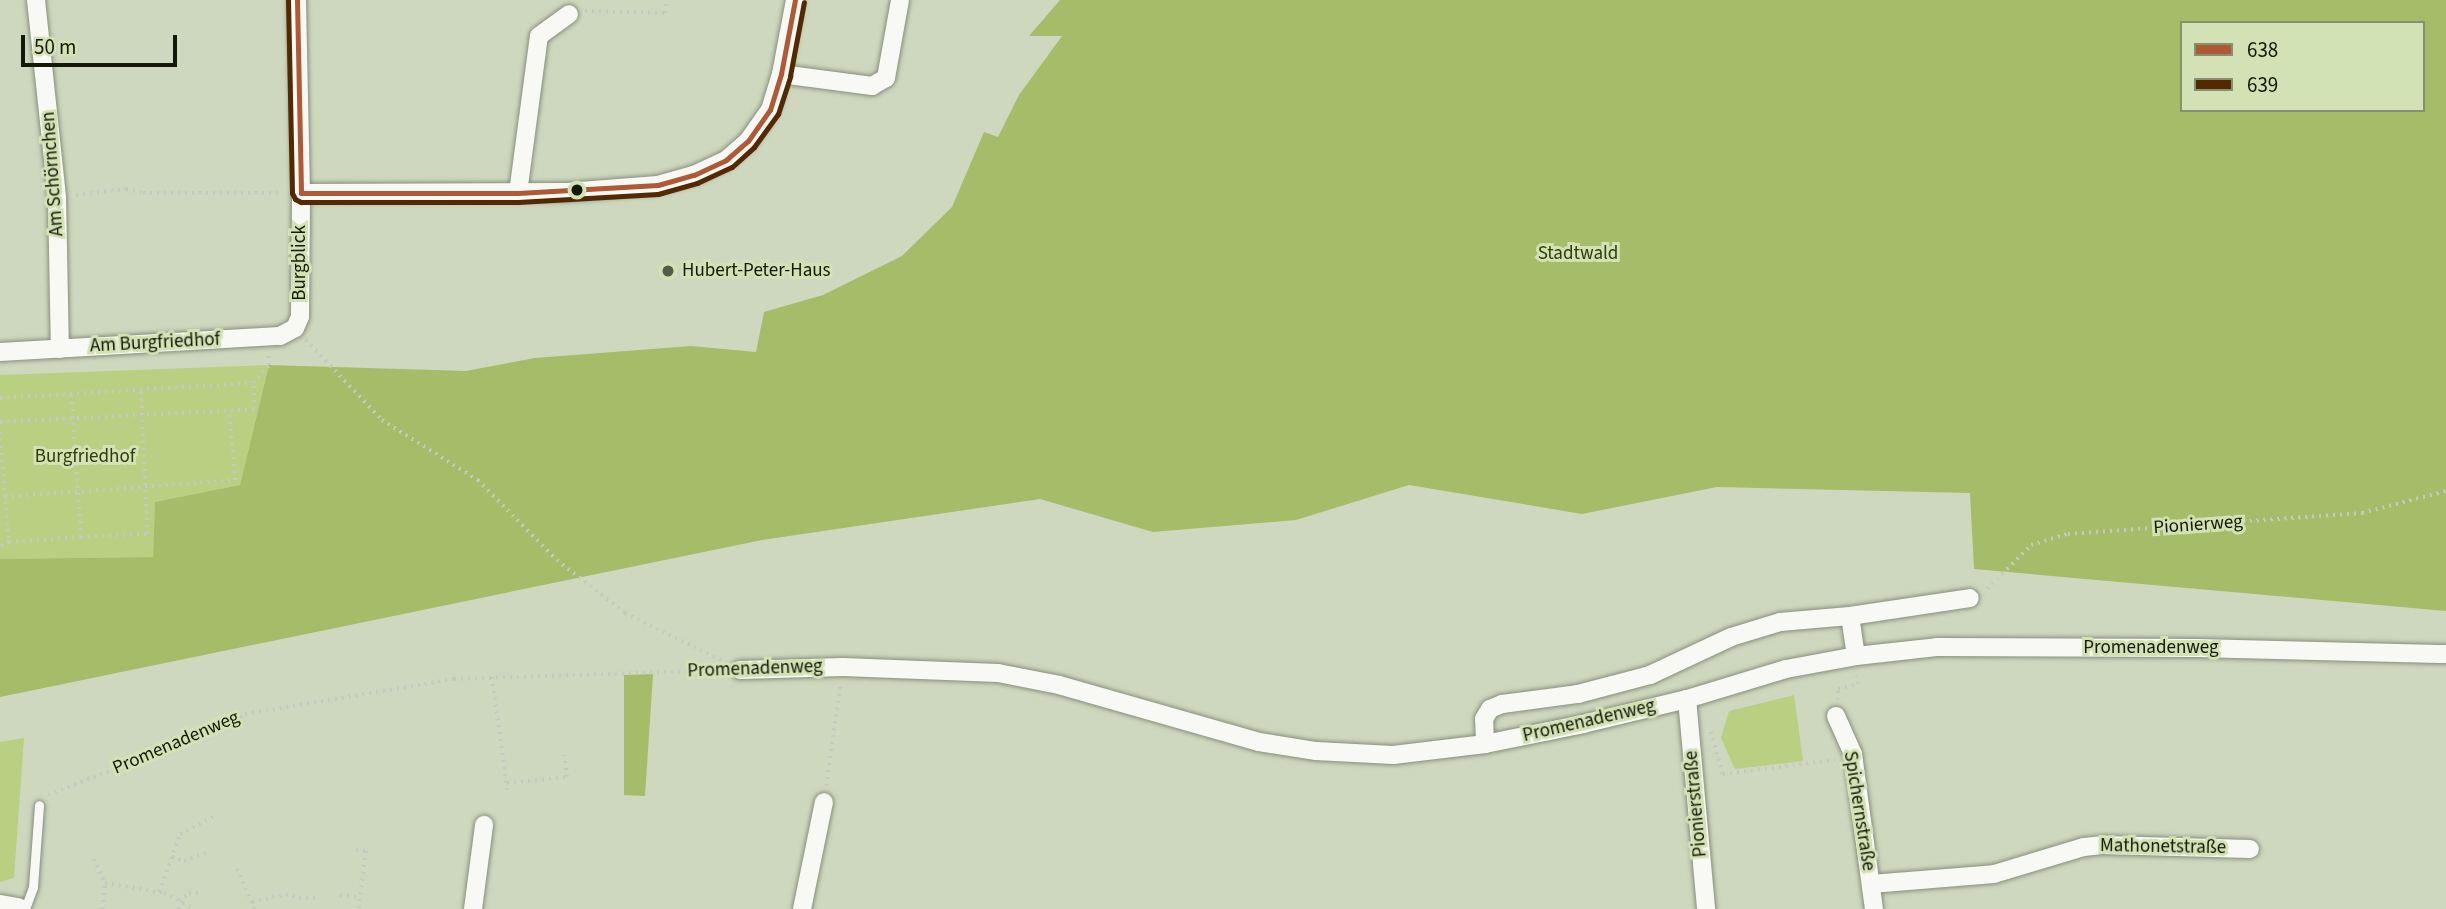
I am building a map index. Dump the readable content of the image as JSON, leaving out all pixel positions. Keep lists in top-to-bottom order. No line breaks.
{"streets":{"street":["Am Schörnchen","Burgblick","Am Burgfriedhof","Promenadenweg","Pionierstraße","Spichernstraße","Mathonetstraße"],"path":["Pionierweg"]},"crossings":[["Am Schörnchen","Am Burgfriedhof"],["Burgblick","Am Burgfriedhof"],["Pionierweg","Promenadenweg"],["Promenadenweg","Pionierstraße"],["Spichernstraße","Mathonetstraße"]],"parks":["Stadtwald","Burgfriedhof"],"places":["Hubert-Peter-Haus"],"lines":["transit line 638","transit line 639"],"legend":["638","639"],"scale_bar":"50 m"}
